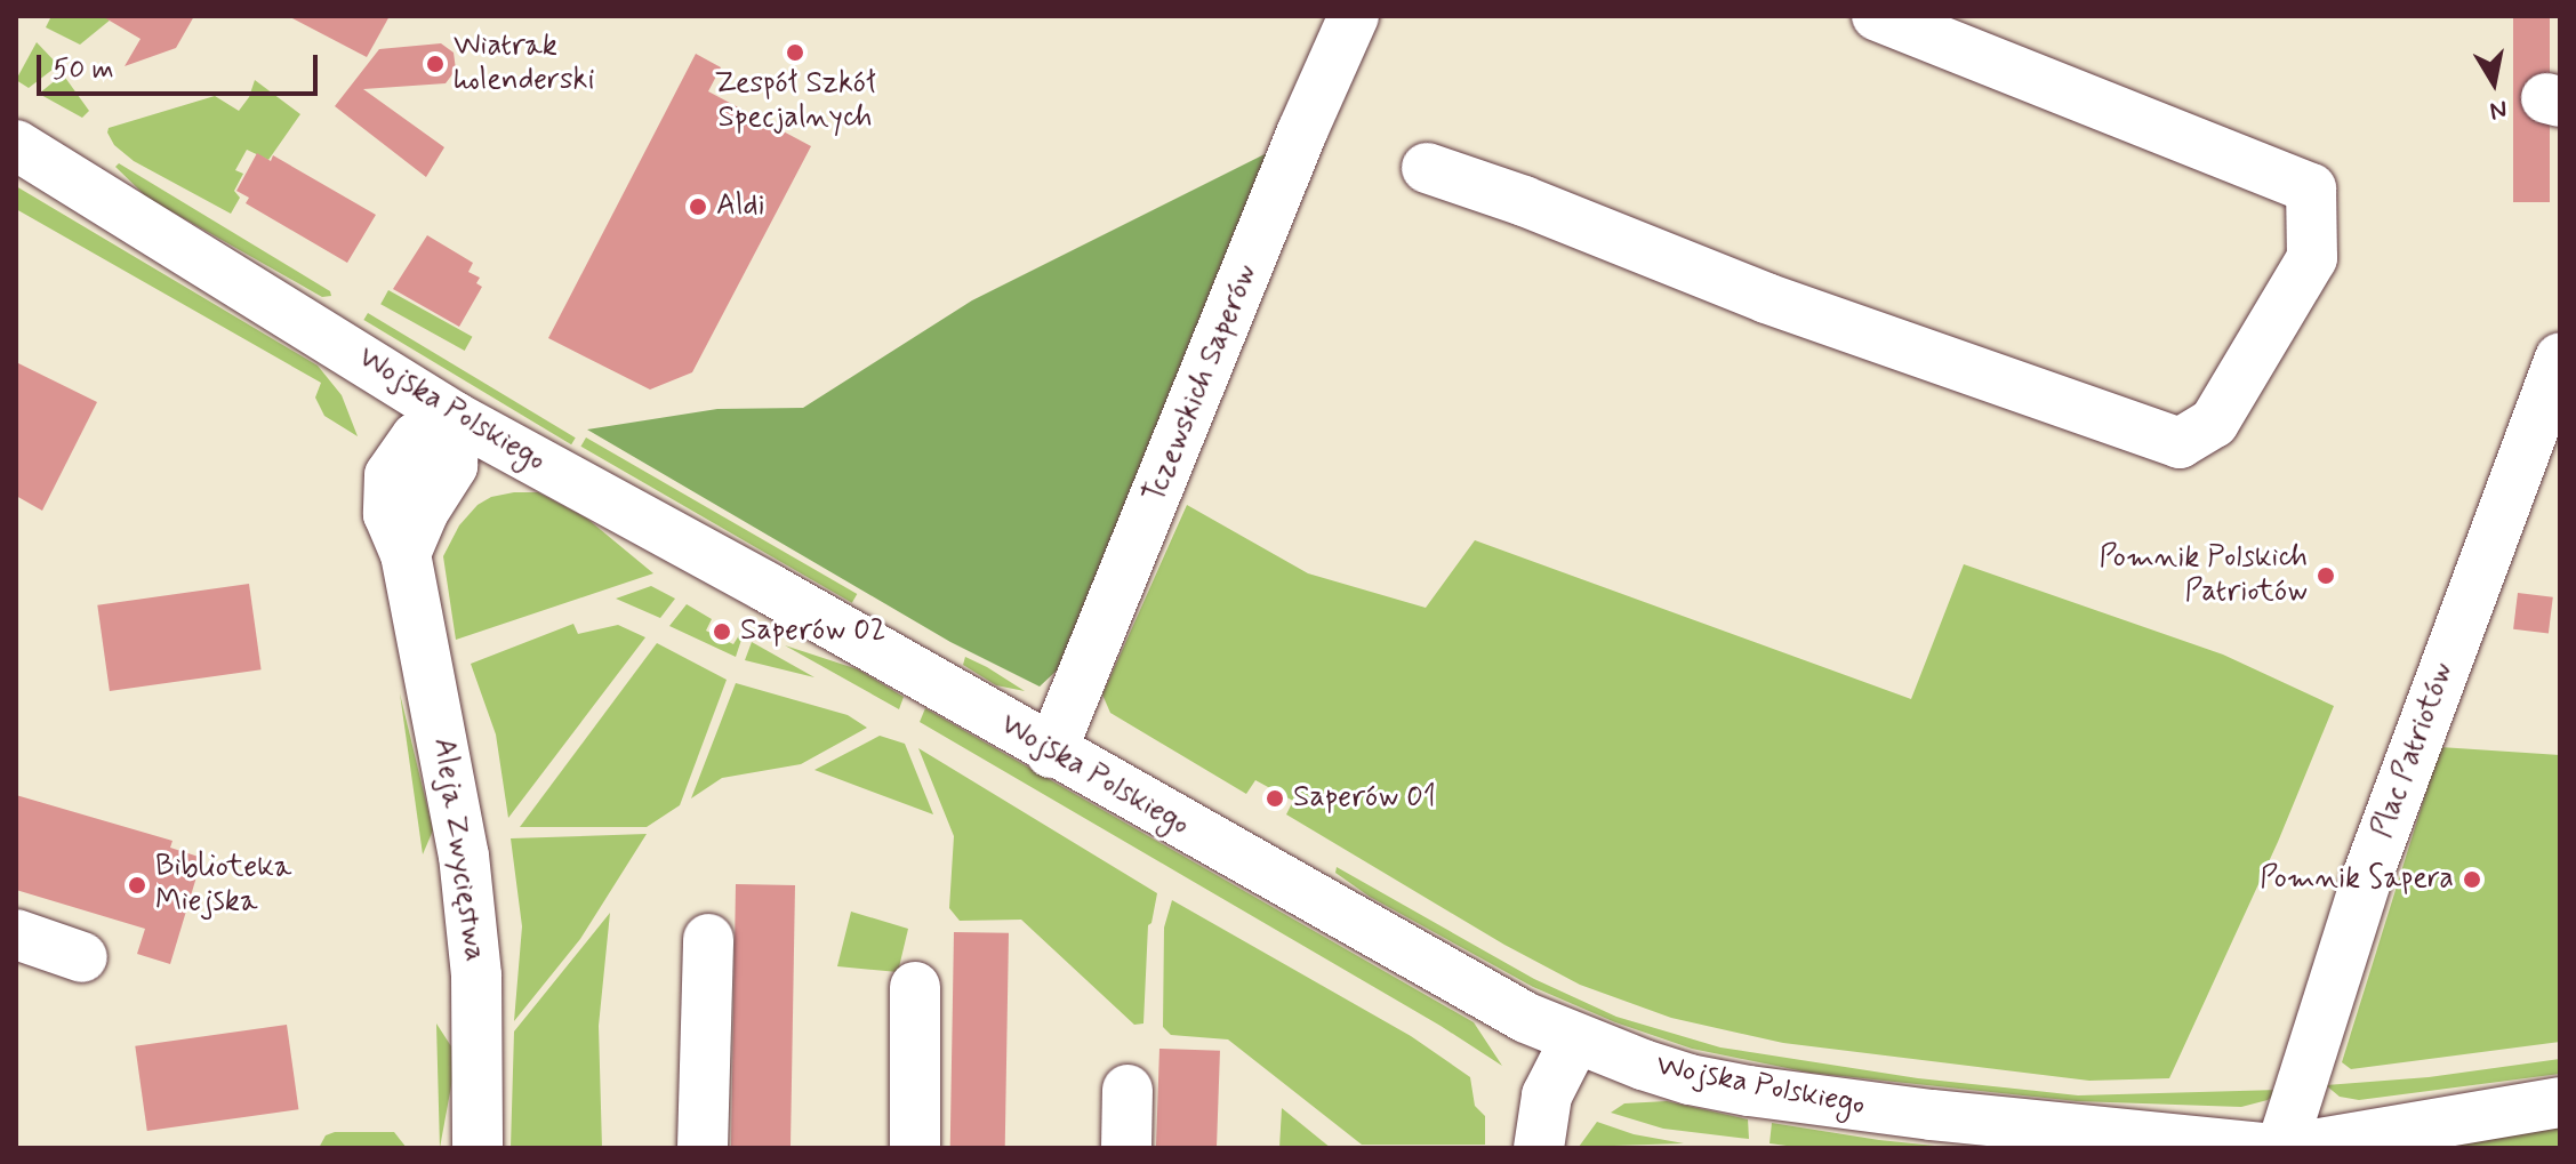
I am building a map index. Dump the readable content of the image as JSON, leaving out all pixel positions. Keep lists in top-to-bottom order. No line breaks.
{"streets":{"street":["Tczewskich Saperów","Wojska Polskiego","Plac Patriotów","Aleja Zwycięstwa"]},"crossings":[["Tczewskich Saperów","Wojska Polskiego"],["Wojska Polskiego","Aleja Zwycięstwa"]],"places":["Zespół Szkół Specjalnych","Wiatrak holenderski","Aldi","Pomnik Polskich Patriotów","Saperów 02","Saperów 01","Pomnik Sapera","Biblioteka Miejska"],"scale_bar":"50 m","north":"bottom"}
